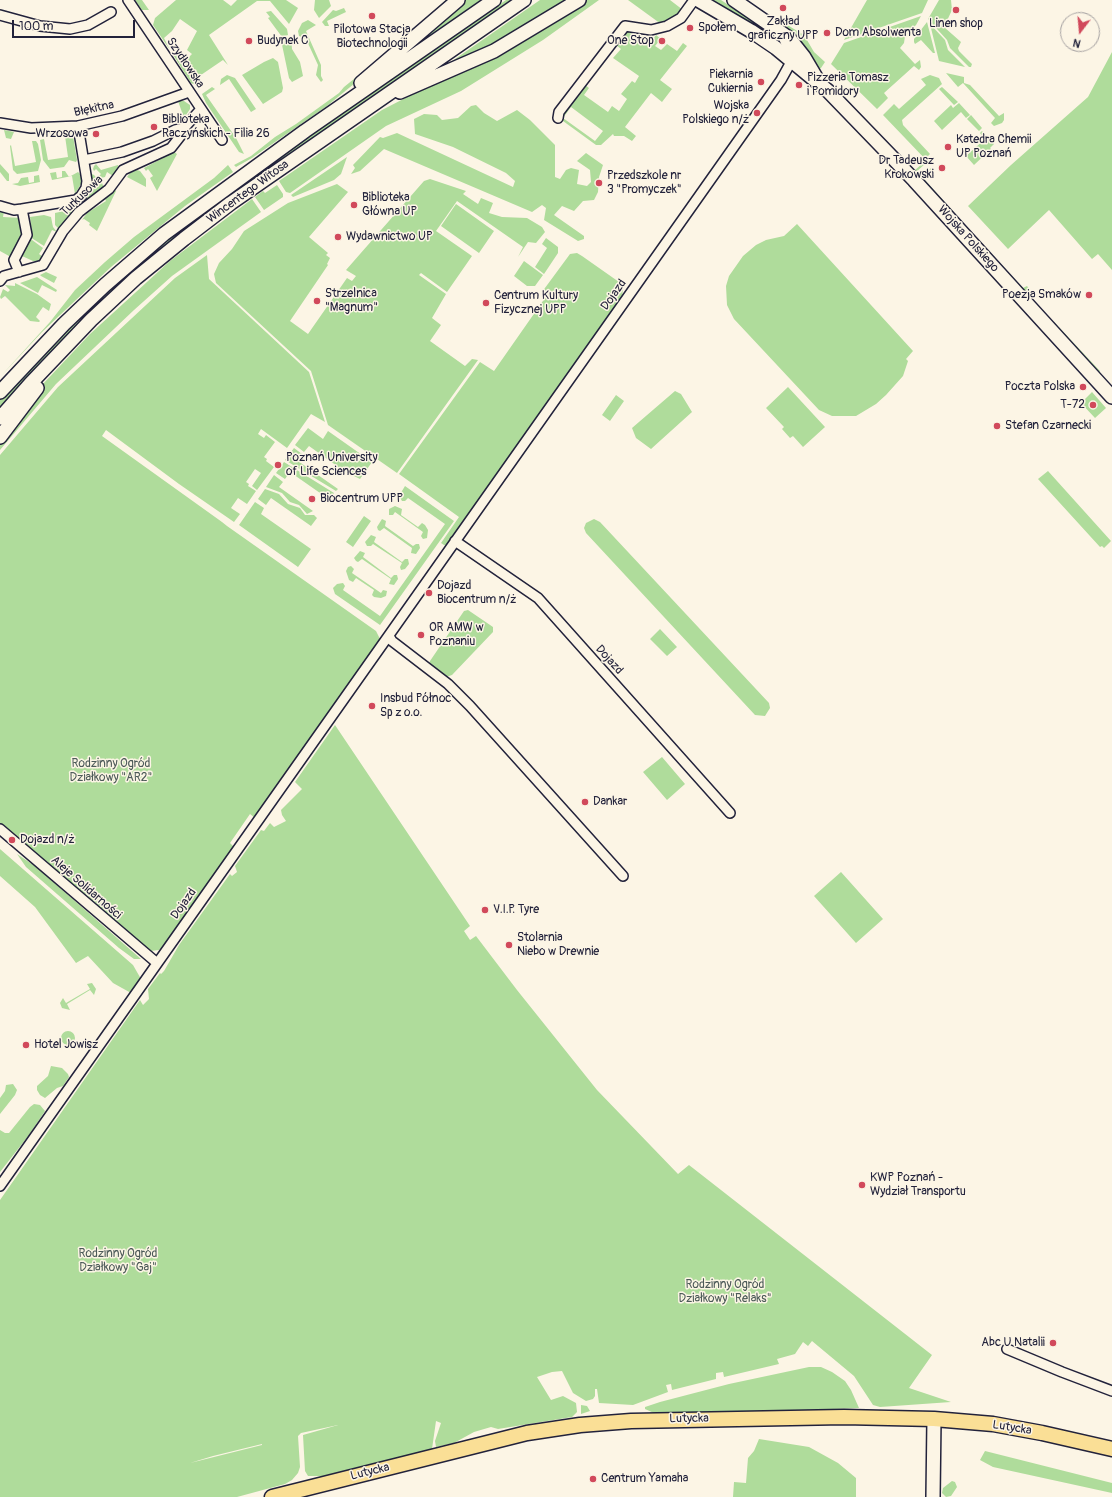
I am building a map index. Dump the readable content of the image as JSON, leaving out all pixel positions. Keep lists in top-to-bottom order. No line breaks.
{"streets":{"main road":["Wincentego Witosa","Wojska Polskiego","Lutycka"],"street":["Szydłowska","Błękitna","Turkusowa","Dojazd","Aleje Solidarności"]},"crossings":[["Szydłowska","Błękitna"],["Szydłowska","Turkusowa"],["Błękitna","Turkusowa"],["Wojska Polskiego","Dojazd"],["Dojazd","Aleje Solidarności"]],"parks":["Rodzinny Ogród Działkowy \"AR2\"","Rodzinny Ogród Działkowy \"Gaj\"","Rodzinny Ogród Działkowy \"Relaks\""],"places":["Zakład graficzny UPP","Linen shop","Pilotowa Stacja Biotechnologii","Społem","Dom Absolwenta","Budynek C","One Stop","Piekarnia Cukiernia","Pizzeria Tomasz i Pomidory","Wojska Polskiego n/ż","Biblioteka Raczyńskich - Filia 26","Wrzosowa","Katedra Chemii UP Poznań","Dr Tadeusz Krokowski","Przedszkole nr 3 \"Promyczek\"","Biblioteka Główna UP","Wydawnictwo UP","Poezja Smaków","Strzelnica \"Magnum\"","Centrum Kultury Fizycznej UPP","Poczta Polska","T-72","Stefan Czarnecki","Poznań University of Life Sciences","Biocentrum UPP","Dojazd Biocentrum n/ż","OR AMW w Poznaniu","Insbud Północ Sp z o.o.","Dankar","Dojazd n/ż","V.I.P. Tyre","Stolarnia Niebo w Drewnie","Hotel Jowisz","KWP Poznań - Wydział Transportu","Abc U Natalii","Centrum Yamaha"],"scale_bar":"100 m","north":"bottom"}
